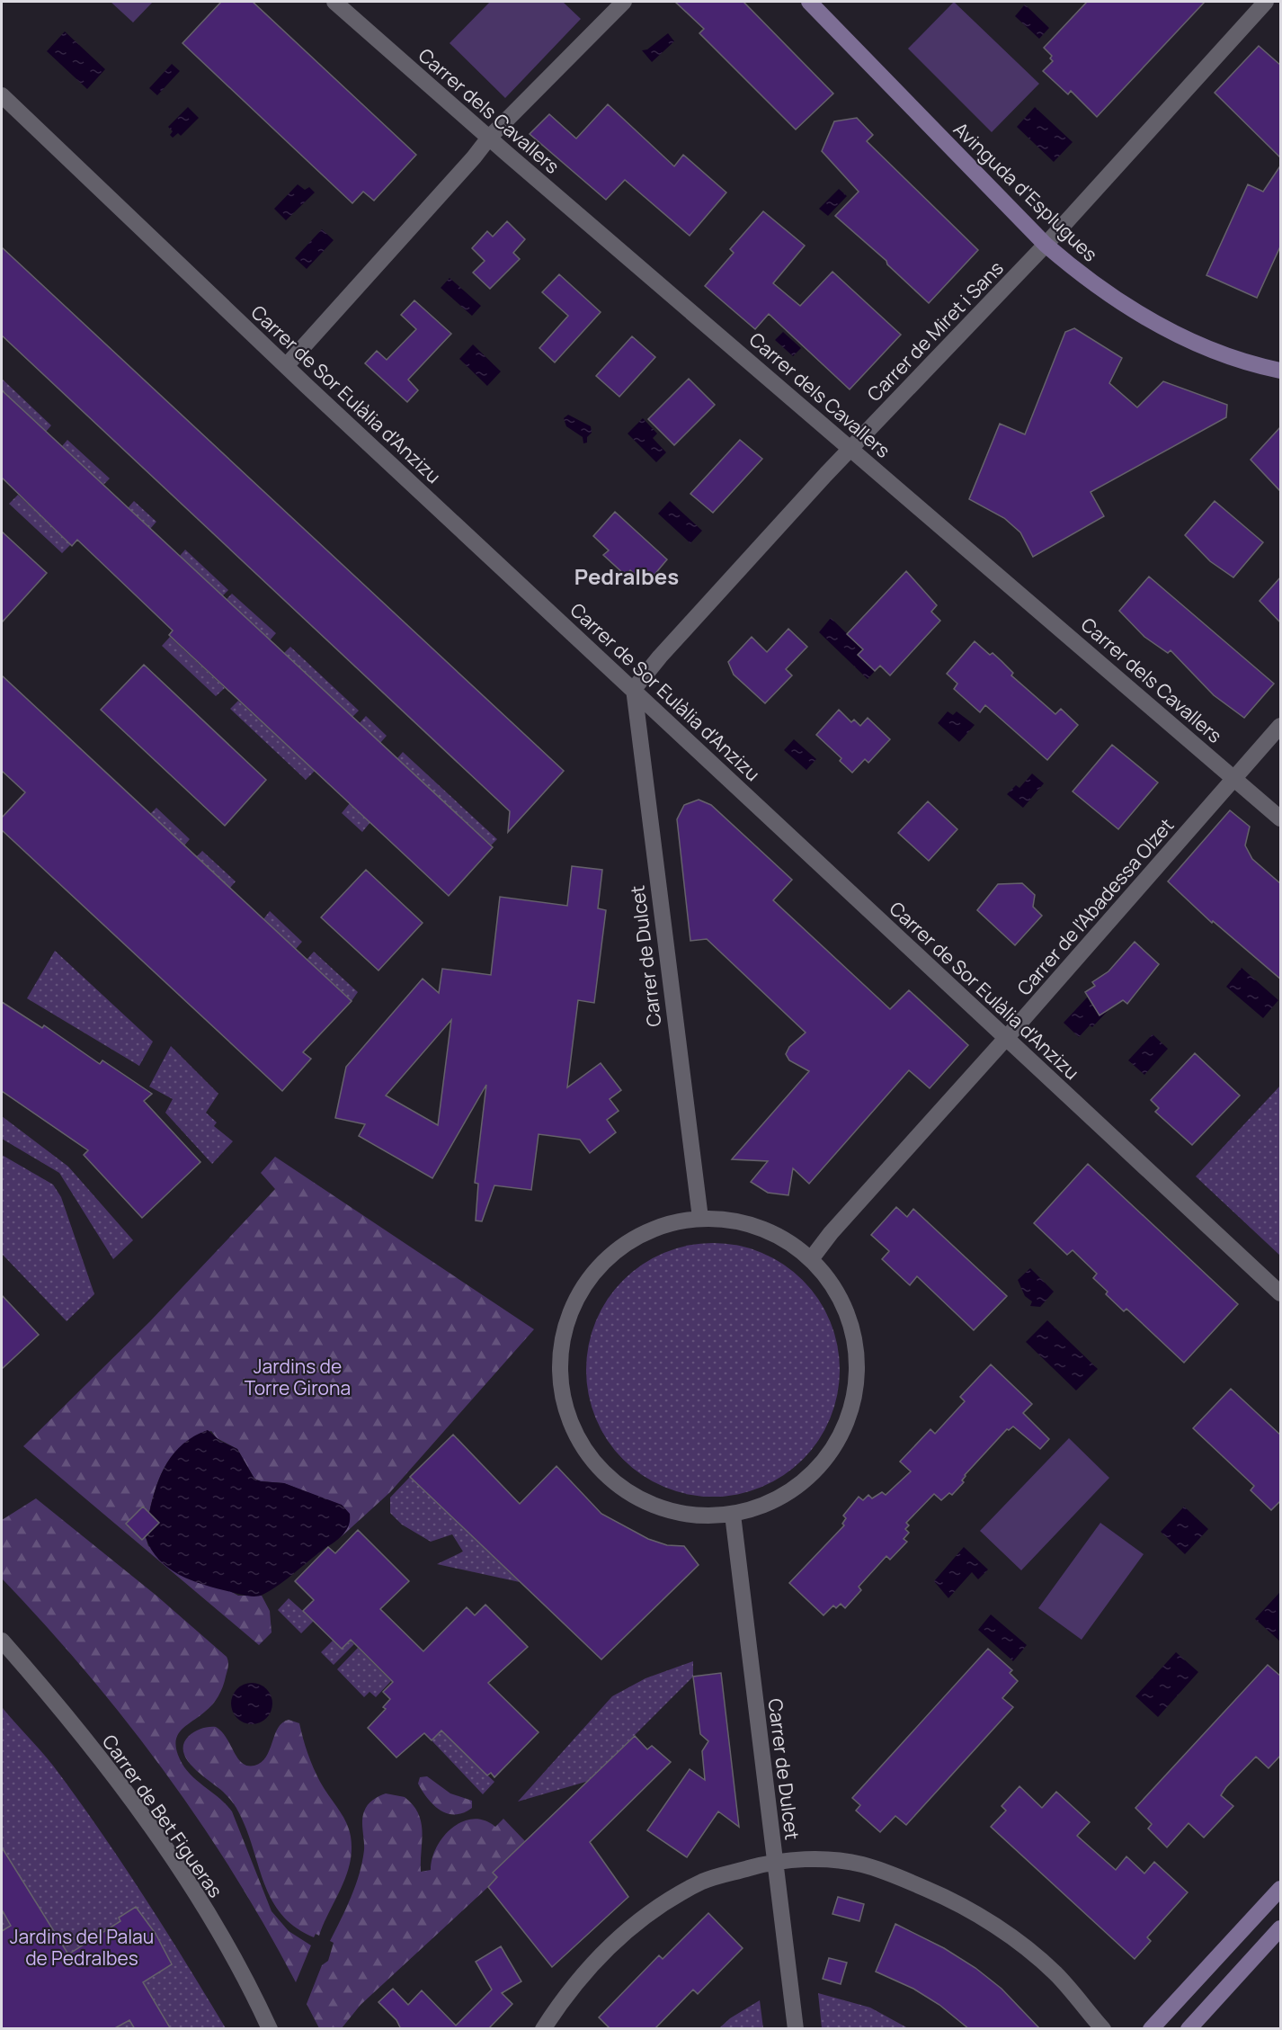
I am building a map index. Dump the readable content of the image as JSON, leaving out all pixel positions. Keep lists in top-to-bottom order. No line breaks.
{"streets":{"street":["Carrer dels Cavallers","Avinguda d'Esplugues","Carrer de Miret i Sans","Carrer de Sor Eulàlia d'Anzizu","Carrer de l'Abadessa Olzet","Carrer de Dulcet","Carrer de Bet Figueras"]},"crossings":[["Carrer dels Cavallers","Carrer de Miret i Sans"],["Carrer dels Cavallers","Carrer de l'Abadessa Olzet"],["Avinguda d'Esplugues","Carrer de Miret i Sans"],["Carrer de Miret i Sans","Carrer de Sor Eulàlia d'Anzizu"],["Carrer de Miret i Sans","Carrer de Dulcet"],["Carrer de Sor Eulàlia d'Anzizu","Carrer de l'Abadessa Olzet"],["Carrer de Sor Eulàlia d'Anzizu","Carrer de Dulcet"]],"districts":["Pedralbes"],"parks":["Jardins de Torre Girona","Jardins del Palau de Pedralbes"]}
